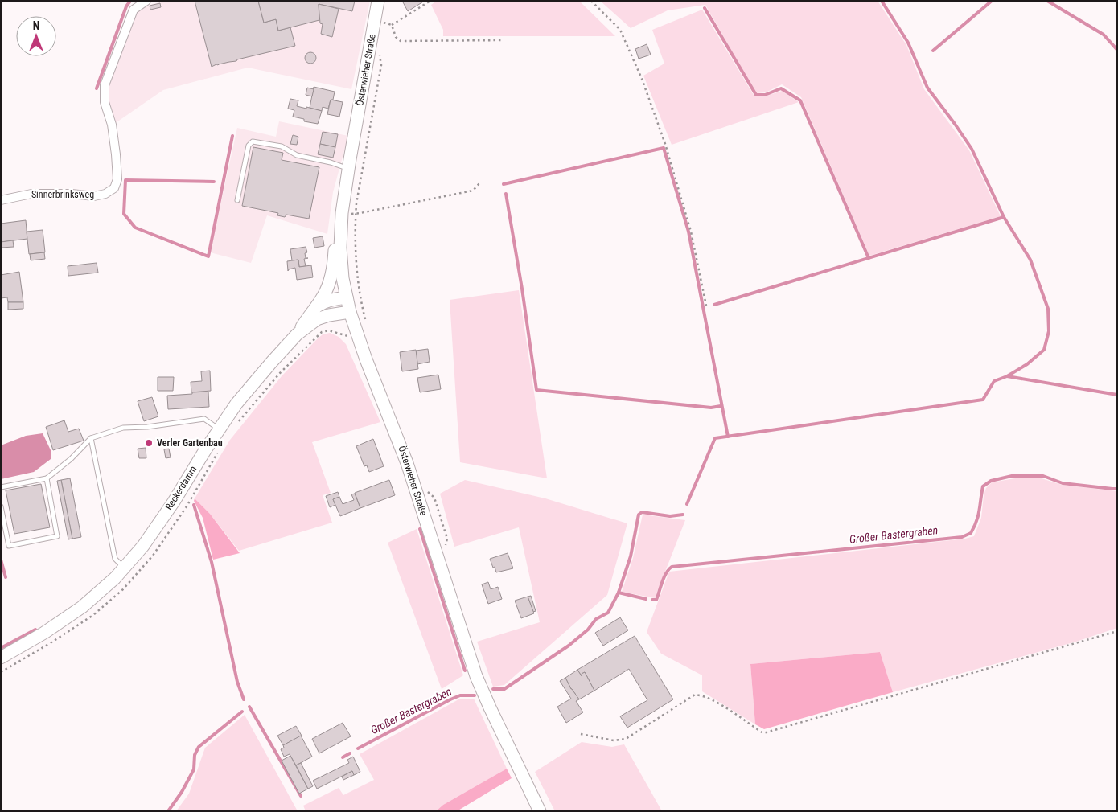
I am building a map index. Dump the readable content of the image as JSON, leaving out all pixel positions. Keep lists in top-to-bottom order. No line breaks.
{"streets":{"street":["Österwieher Straße","Sinnerbrinksweg","Reckerdamm"]},"crossings":[["Österwieher Straße","Reckerdamm"]],"water":["Großer Bastergraben"],"places":["Verler Gartenbau"],"north":"top"}
